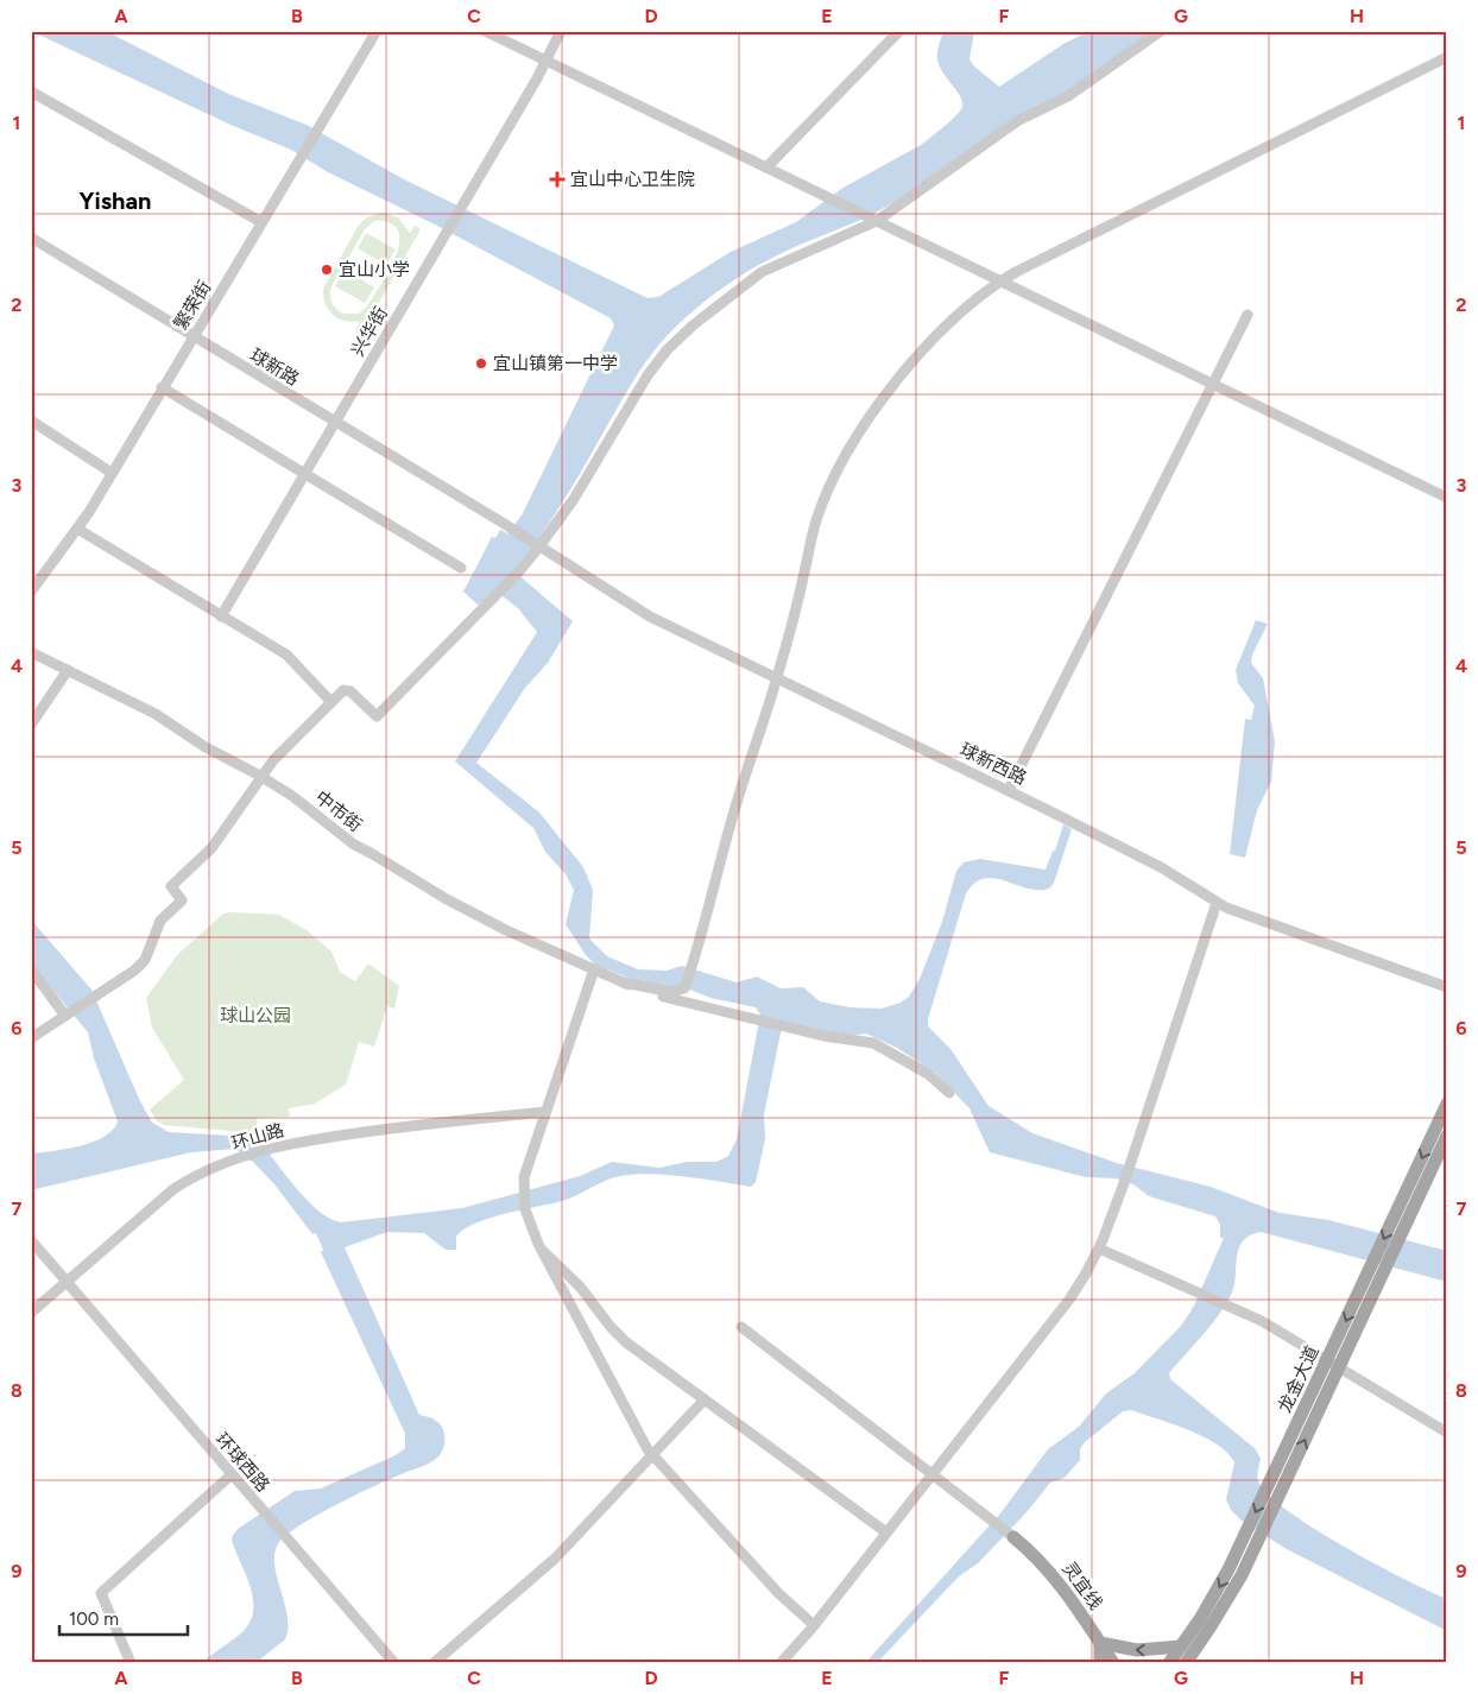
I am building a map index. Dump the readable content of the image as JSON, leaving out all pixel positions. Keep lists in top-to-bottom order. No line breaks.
{"streets":{"main road":["龙金大道","灵宜线"],"street":["繁荣街","兴华街","球新路","球新西路","中市街","环山路","环球西路"]},"crossings":[["繁荣街","球新路"],["兴华街","球新路"],["球新路","球新西路"],["环山路","环球西路"]],"districts":["Yishan"],"parks":["球山公园"],"places":{"health":["宜山中心卫生院"],"other":["宜山小学","宜山镇第一中学"]},"scale_bar":"100 m","grid":{"columns":["A","B","C","D","E","F","G","H"],"rows":["1","2","3","4","5","6","7","8","9"]}}
